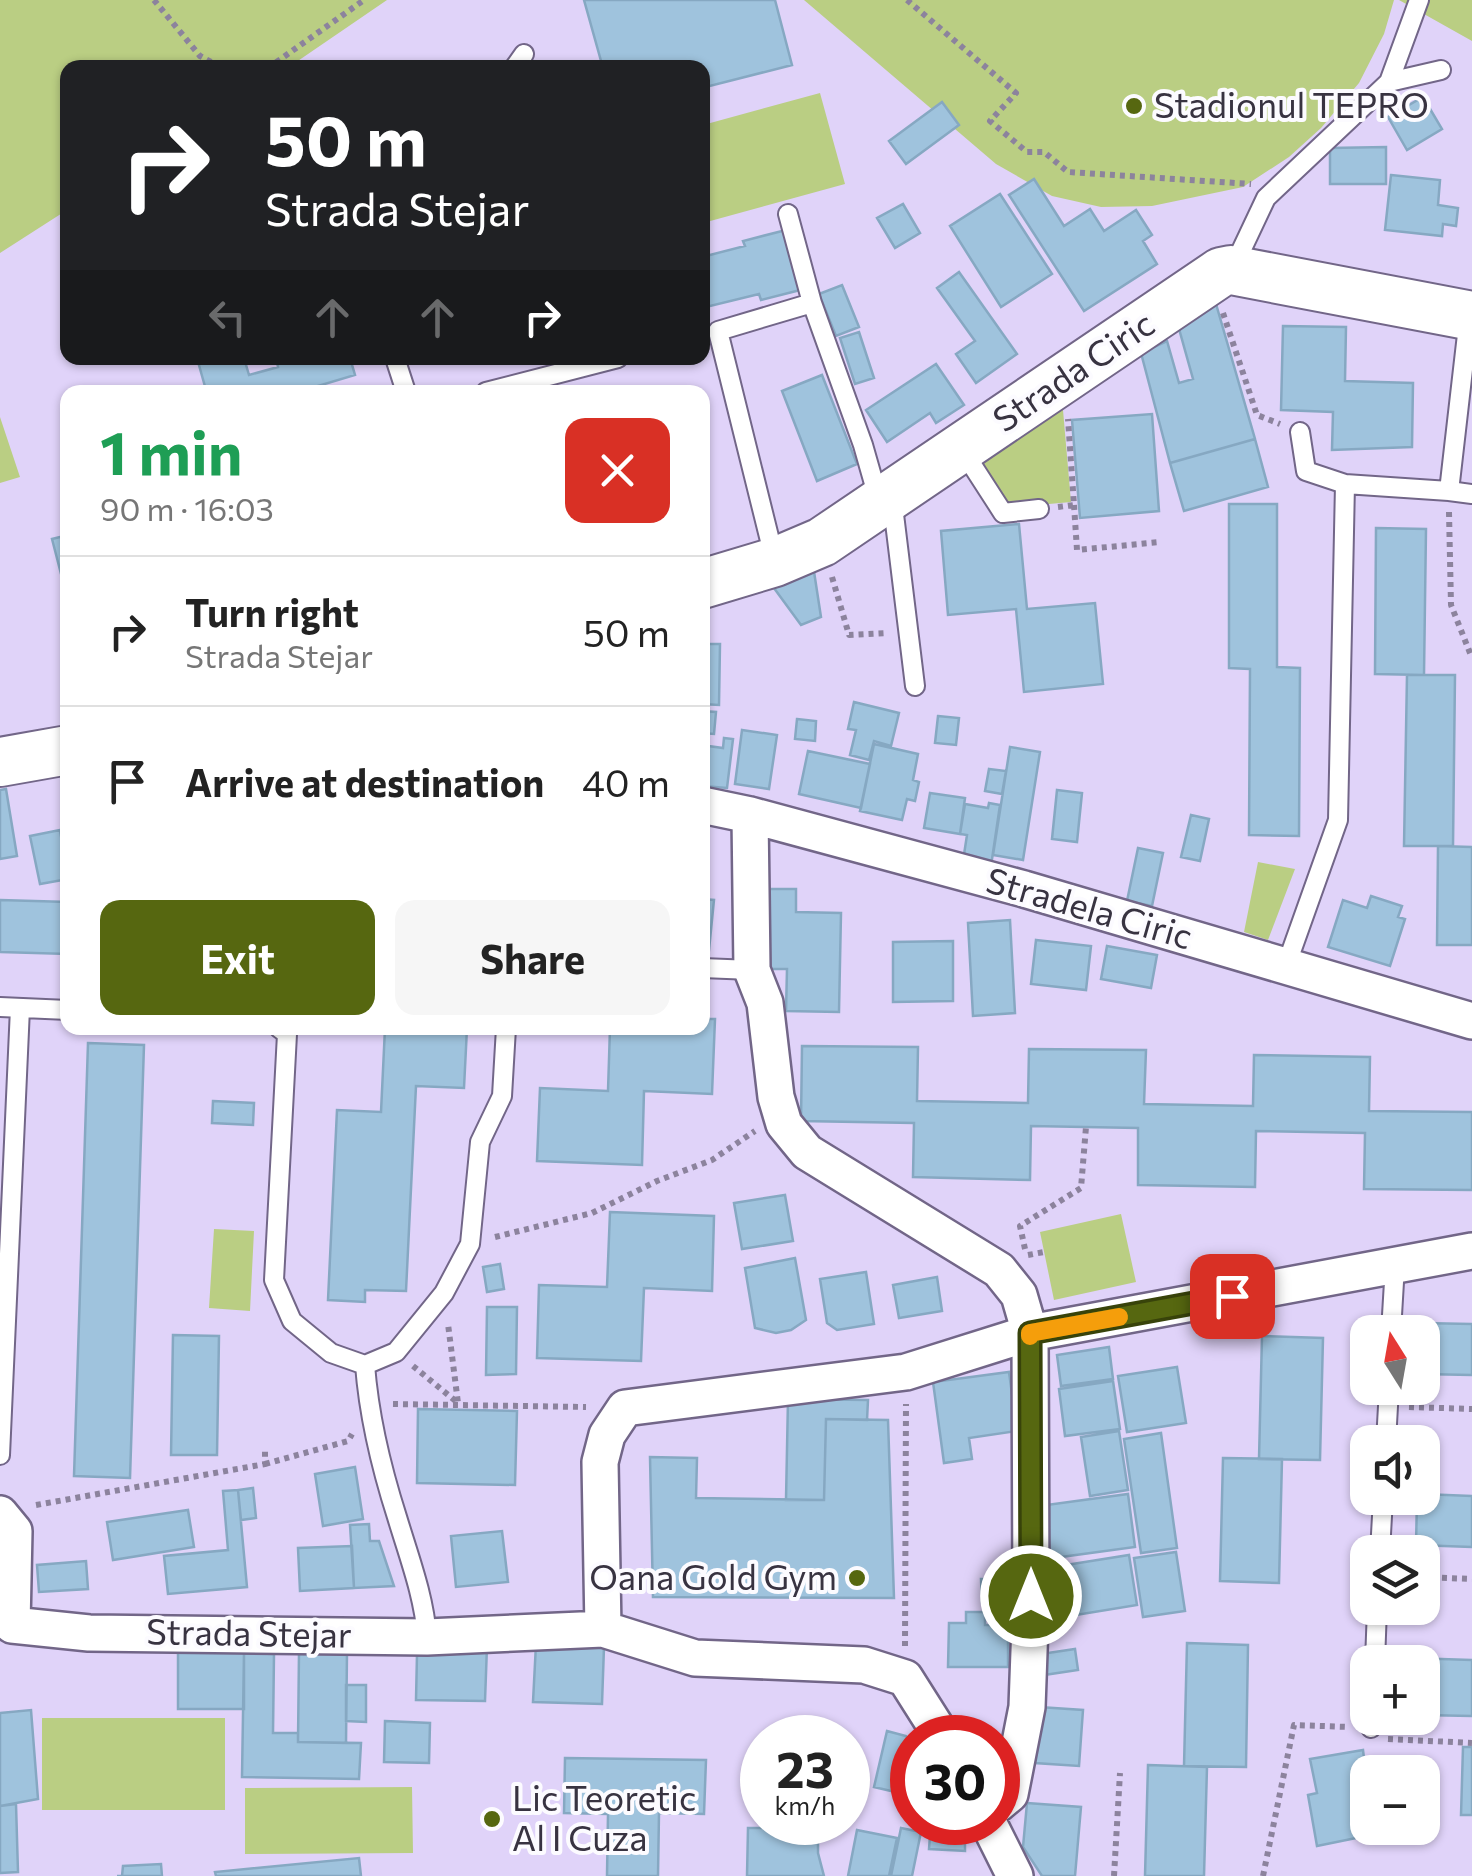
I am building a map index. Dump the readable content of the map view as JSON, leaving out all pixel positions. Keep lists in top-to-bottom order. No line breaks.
{"streets":{"street":["Strada Ciric","Stradela Ciric","Strada Stejar"]},"places":["Stadionul TEPRO","Oana Gold Gym","Lic Teoretic Al I Cuza"],"north":"top","page":{"turn":["50 m","Strada Stejar"],"heading":["1 min","90 m · 16:03"],"list":[{"name":"Turn right","note":"Strada Stejar","value":"50 m"},{"name":"Arrive at destination","value":"40 m"}],"buttons":["Exit","Share"],"map_buttons":["+","−"],"speed":"23 km/h","limit":"30"}}
